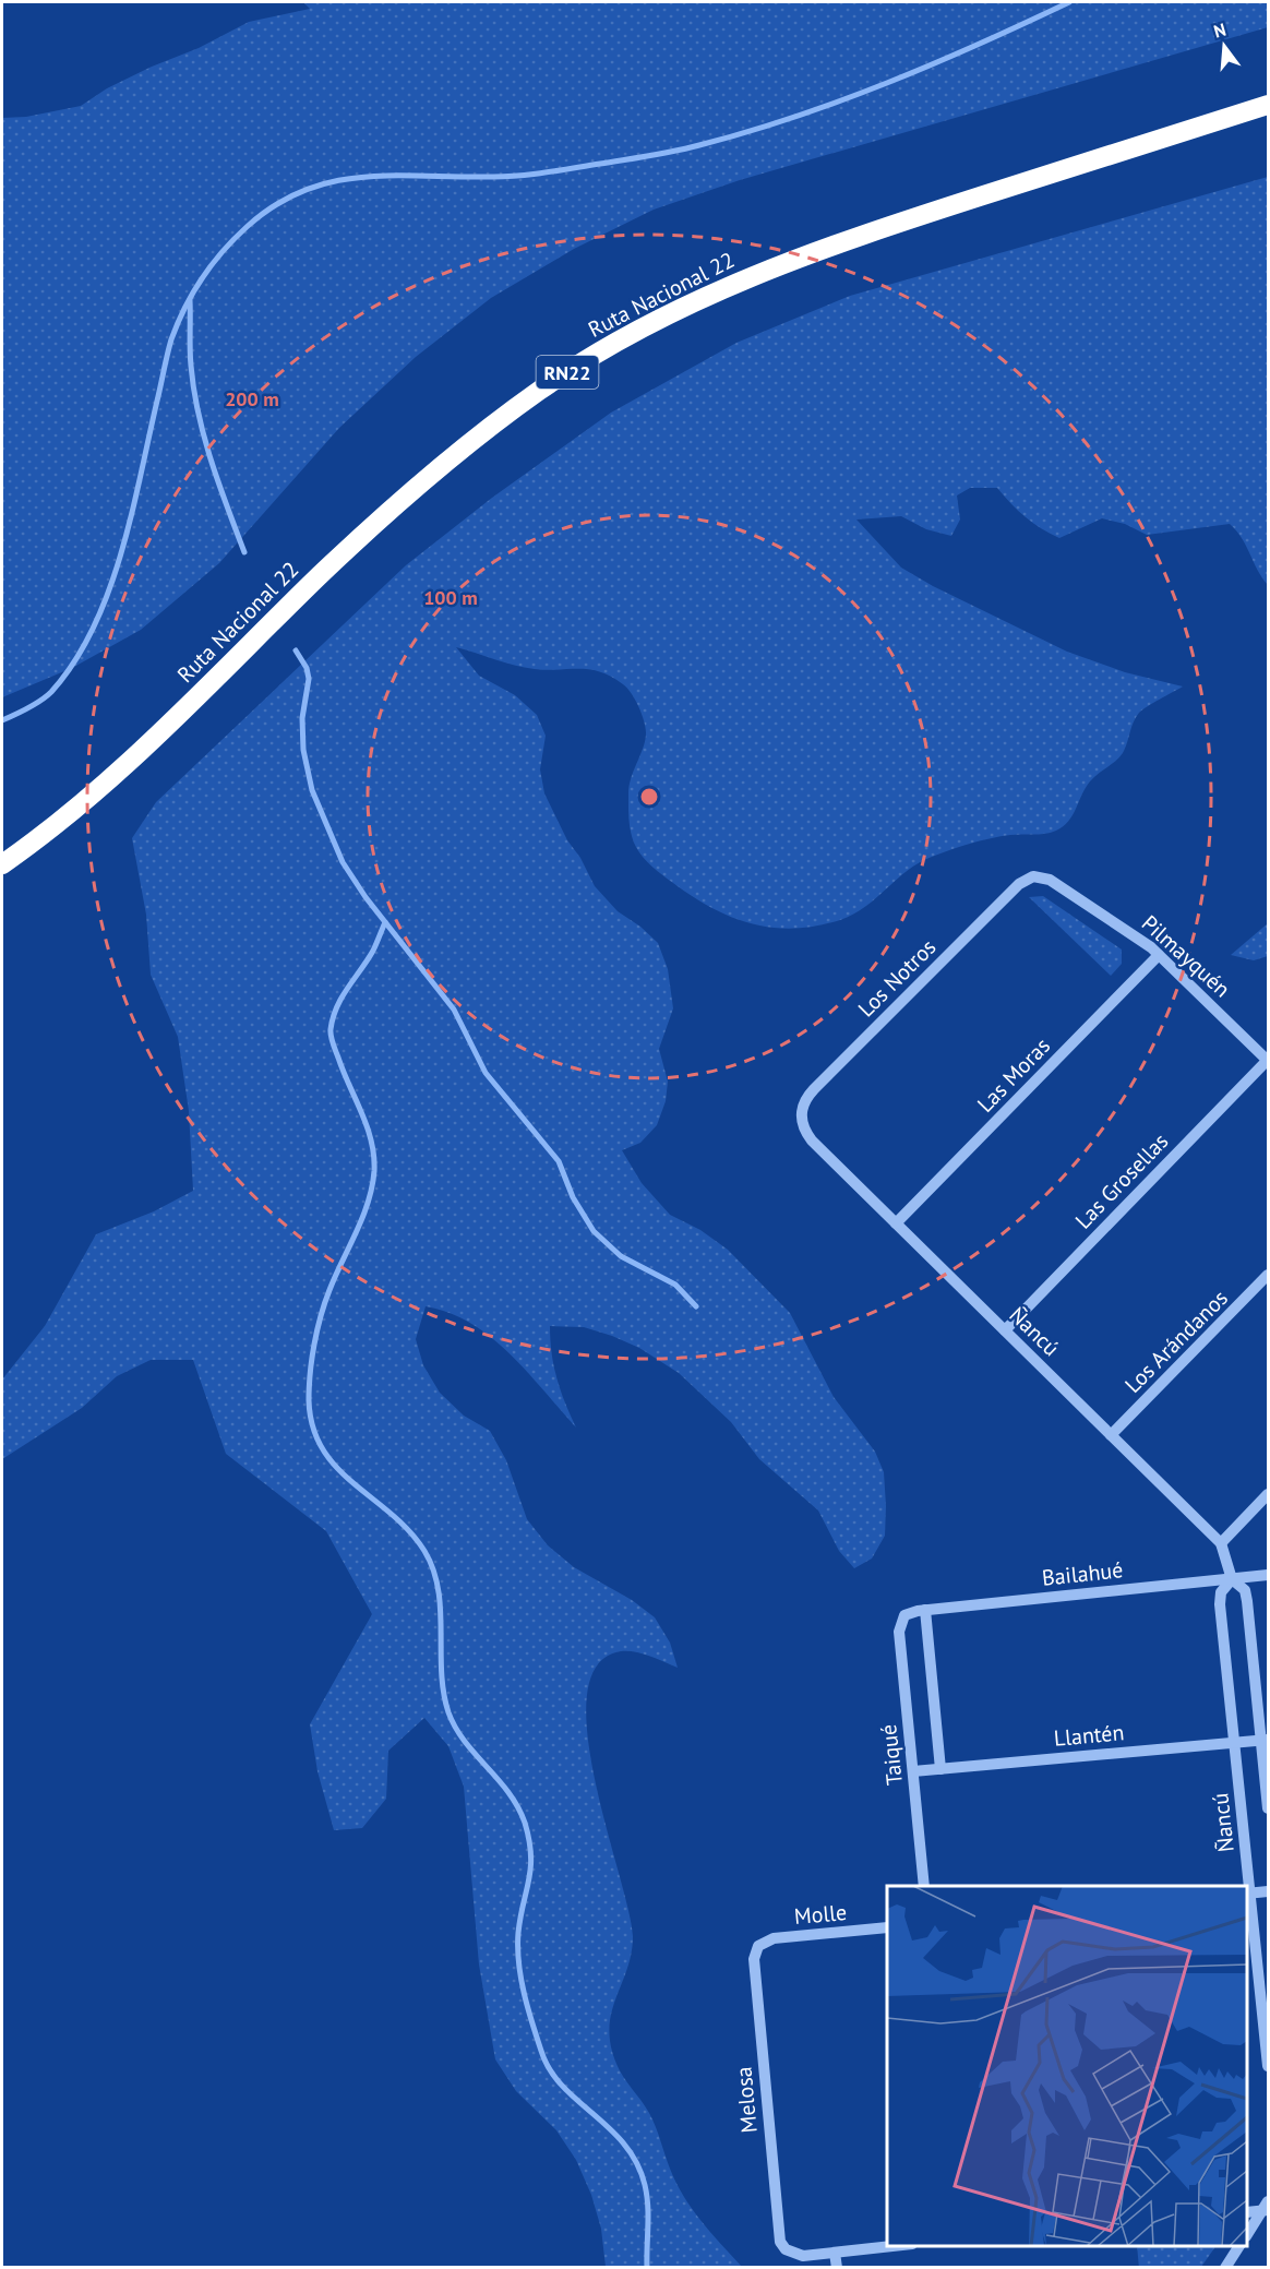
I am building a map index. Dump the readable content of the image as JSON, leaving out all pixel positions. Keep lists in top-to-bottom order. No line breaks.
{"streets":{"highway":["Ruta Nacional 22","RN22"],"street":["Pilmayquén","Los Notros","Las Moras","Las Grosellas","Ñancú","Los Arándanos","Bailahué","Llantén","Taiqué","Molle","Melosa"]},"crossings":[["Pilmayquén","Los Notros"],["Pilmayquén","Las Moras"],["Pilmayquén","Las Grosellas"],["Los Notros","Ñancú"],["Las Moras","Ñancú"],["Las Grosellas","Ñancú"],["Ñancú","Los Arándanos"],["Ñancú","Bailahué"],["Ñancú","Llantén"],["Bailahué","Taiqué"],["Llantén","Taiqué"],["Molle","Melosa"]],"north":"top","rings":["200 m","100 m"]}
